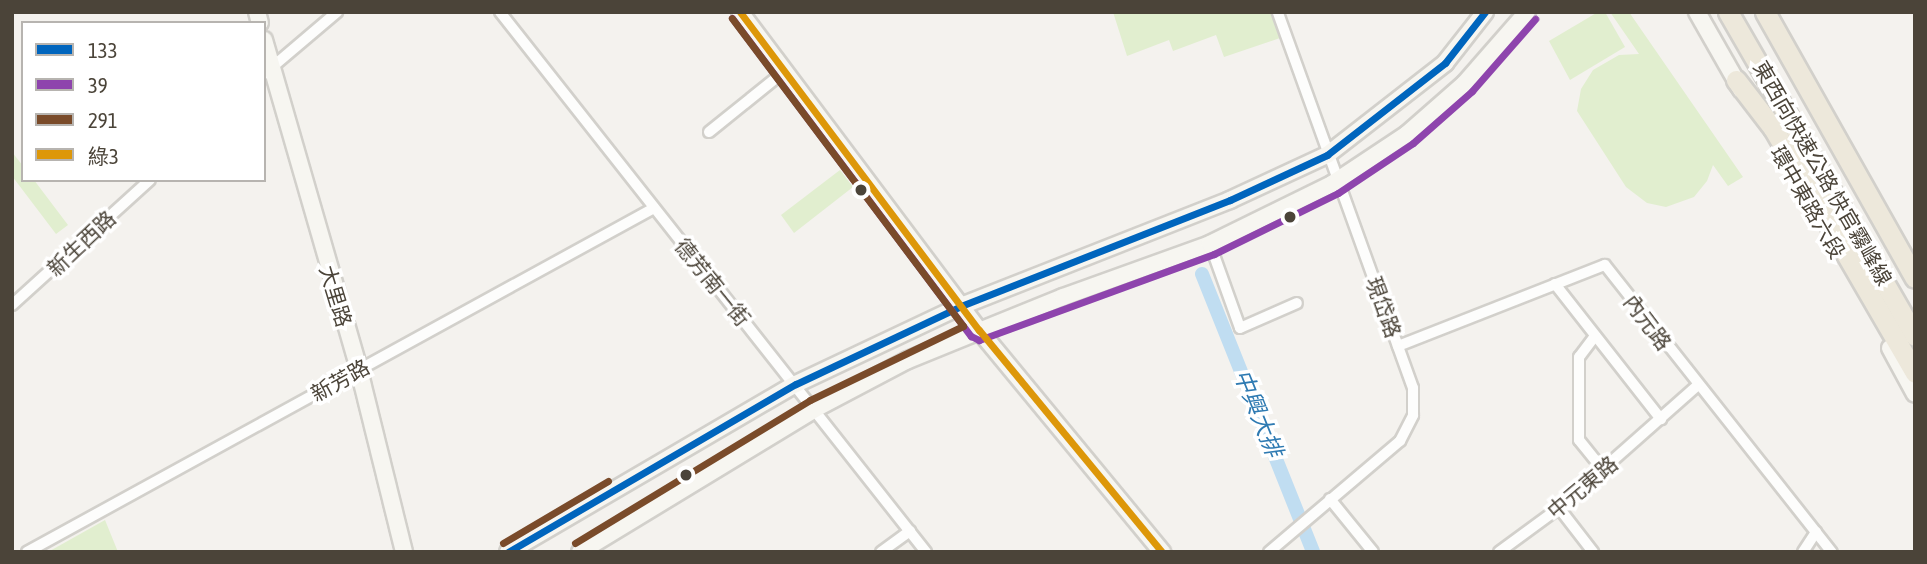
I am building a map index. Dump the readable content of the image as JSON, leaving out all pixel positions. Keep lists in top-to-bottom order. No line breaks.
{"streets":{"highway":["東西向快速公路 快官霧峰線"],"street":["環中東路六段","新生西路","德芳南一街","大里路","現岱路","內元路","新芳路","中元東路"]},"crossings":[["東西向快速公路 快官霧峰線","環中東路六段"],["德芳南一街","新芳路"],["大里路","新芳路"],["現岱路","內元路"],["內元路","中元東路"]],"water":["中興大排"],"lines":["transit line 133","transit line 綠3","transit line 39","transit line 291"],"legend":["133","39","291","綠3"]}
